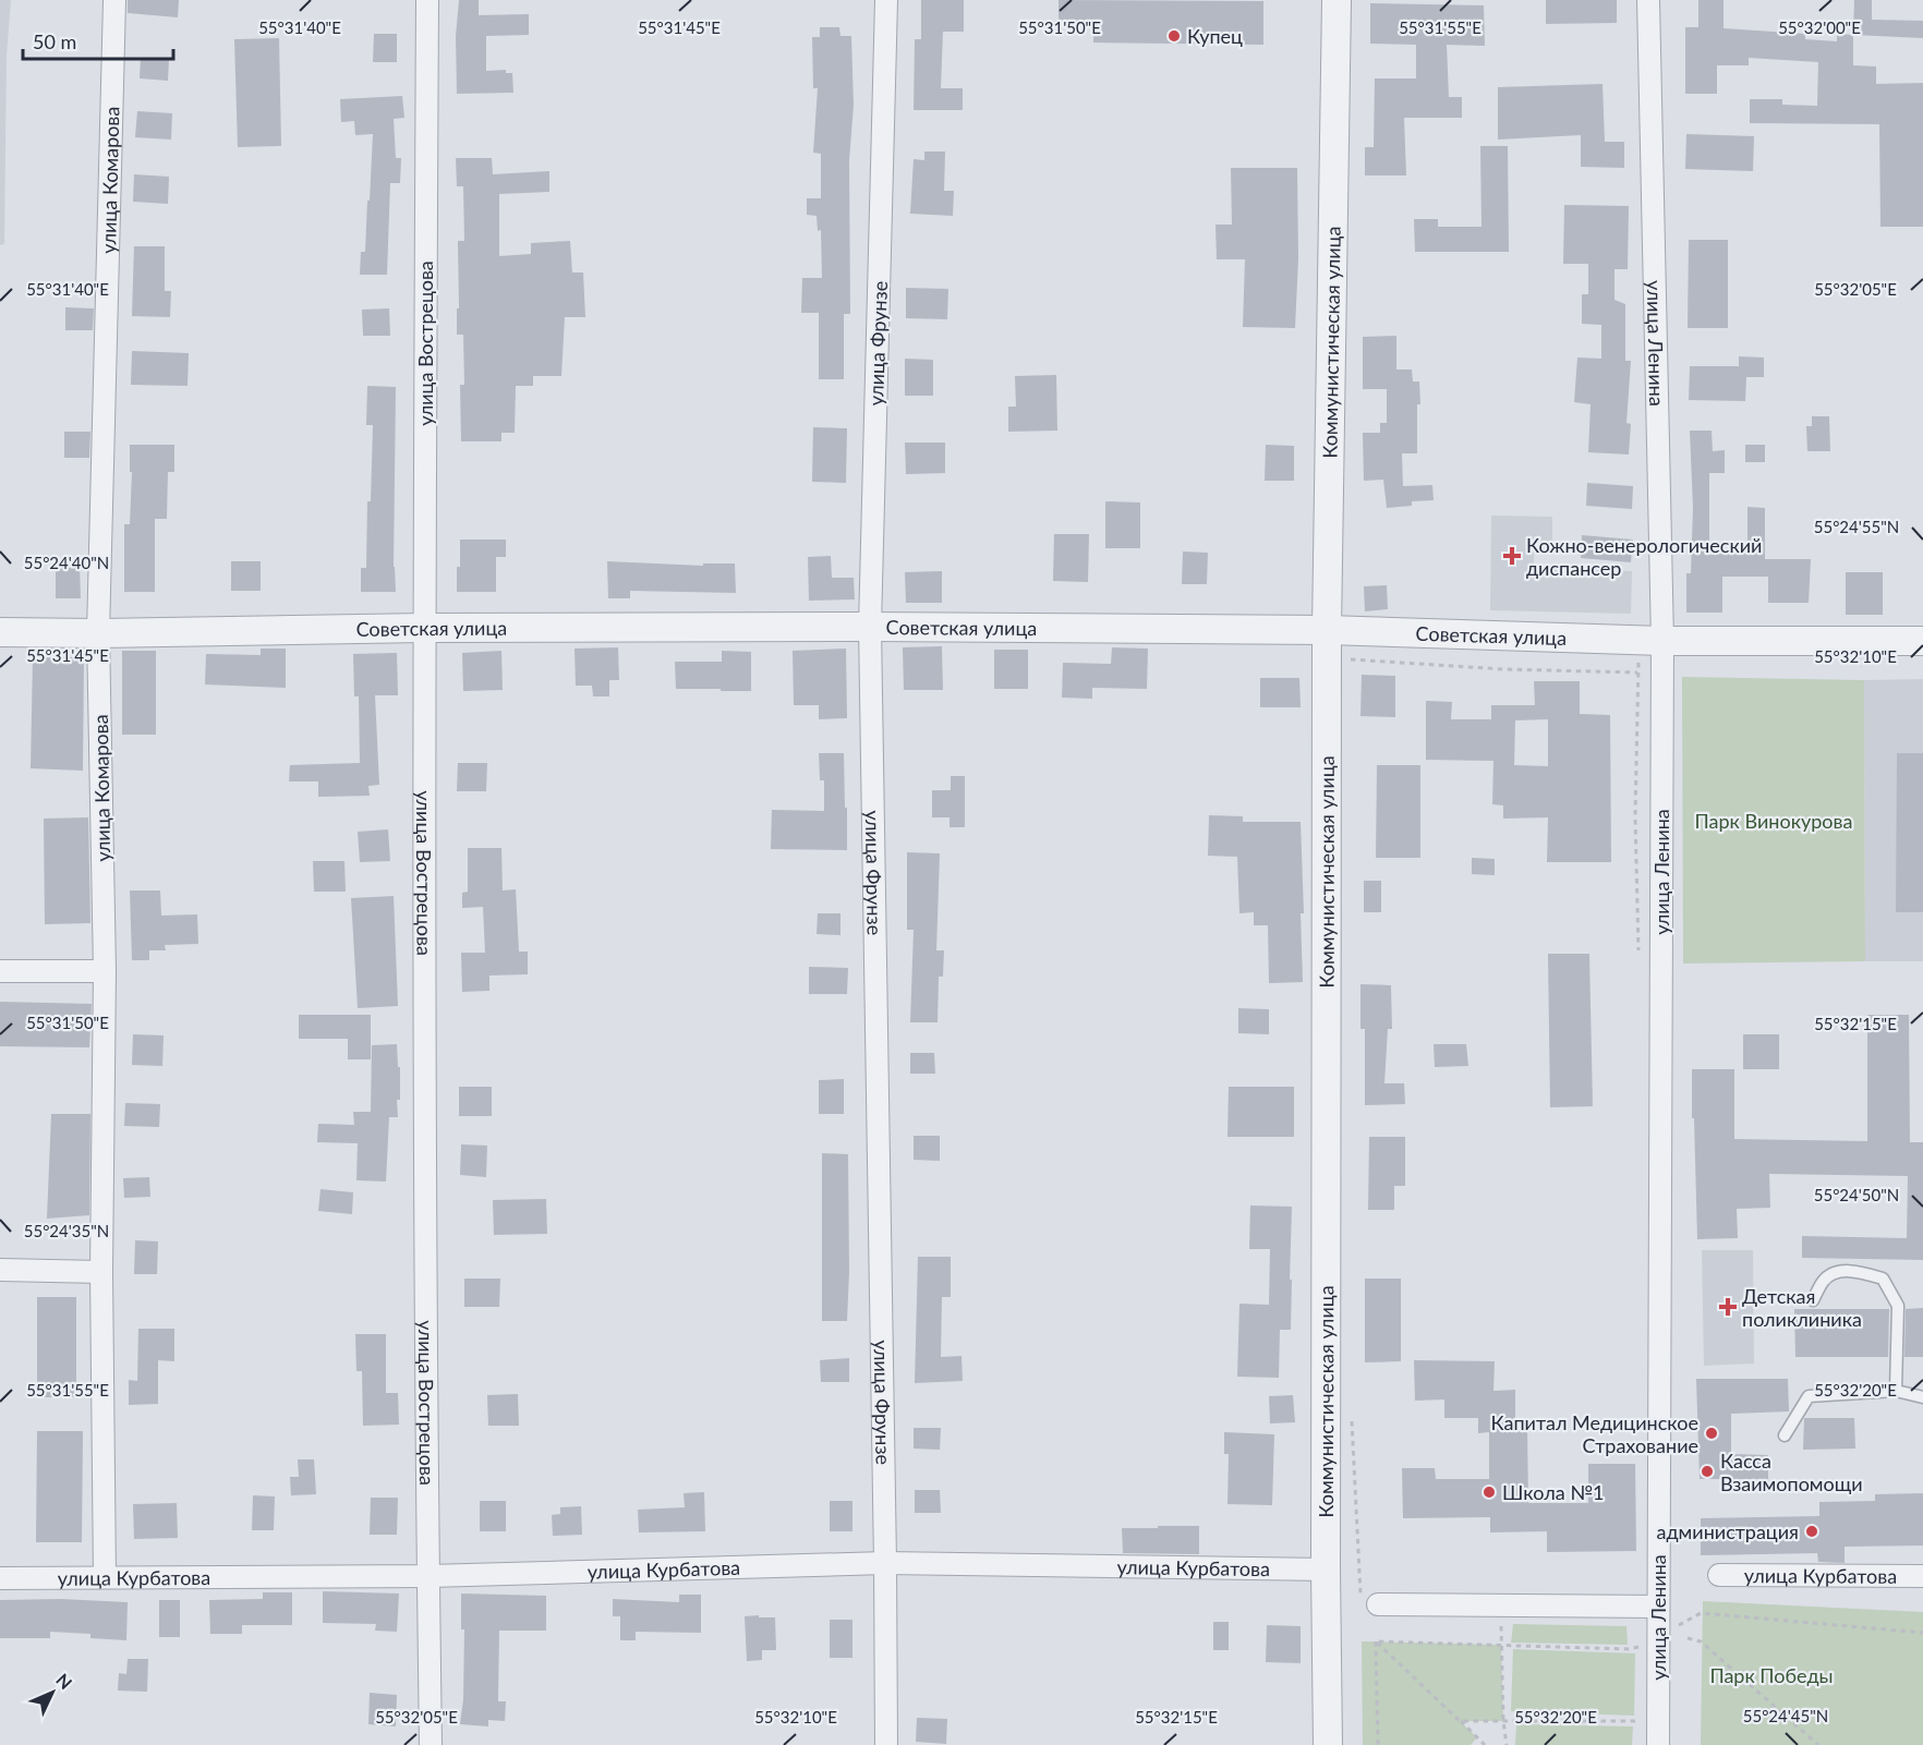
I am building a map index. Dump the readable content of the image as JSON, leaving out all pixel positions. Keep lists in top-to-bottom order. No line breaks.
{"streets":{"street":["улица Комарова","улица Вострецова","улица Фрунзе","Коммунистическая улица","улица Ленина","Советская улица","улица Курбатова"]},"crossings":[["улица Комарова","Советская улица"],["улица Комарова","улица Курбатова"],["улица Вострецова","Советская улица"],["улица Вострецова","улица Курбатова"],["улица Фрунзе","Советская улица"],["улица Фрунзе","улица Курбатова"],["Коммунистическая улица","Советская улица"],["Коммунистическая улица","улица Курбатова"],["улица Ленина","Советская улица"]],"parks":["Парк Винокурова","Парк Победы"],"places":{"other":["Купец","Капитал Медицинское Страхование","Касса Взаимопомощи","Школа №1","администрация"],"health":["Кожно-венерологический диспансер","Детская поликлиника"]},"scale_bar":"50 m","north":"top right","coordinates":["55°31'40\"E","55°31'45\"E","55°31'50\"E","55°31'55\"E","55°32'00\"E","55°32'05\"E","55°24'55\"N","55°24'40\"N","55°32'10\"E","55°32'15\"E","55°24'50\"N","55°24'35\"N","55°32'20\"E","55°24'45\"N"]}
